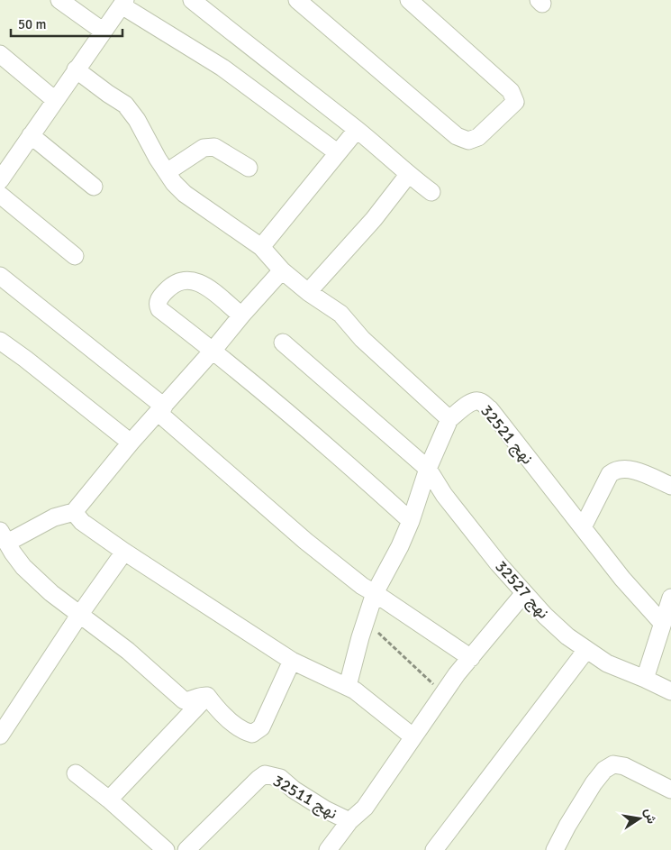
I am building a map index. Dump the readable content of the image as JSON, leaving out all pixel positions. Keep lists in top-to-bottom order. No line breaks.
{"streets":{"street":["نهج 32521","نهج 32527","نهج 32511"]},"crossings":[["نهج 32527","نهج 32511"]],"scale_bar":"50 m","north":"right"}
